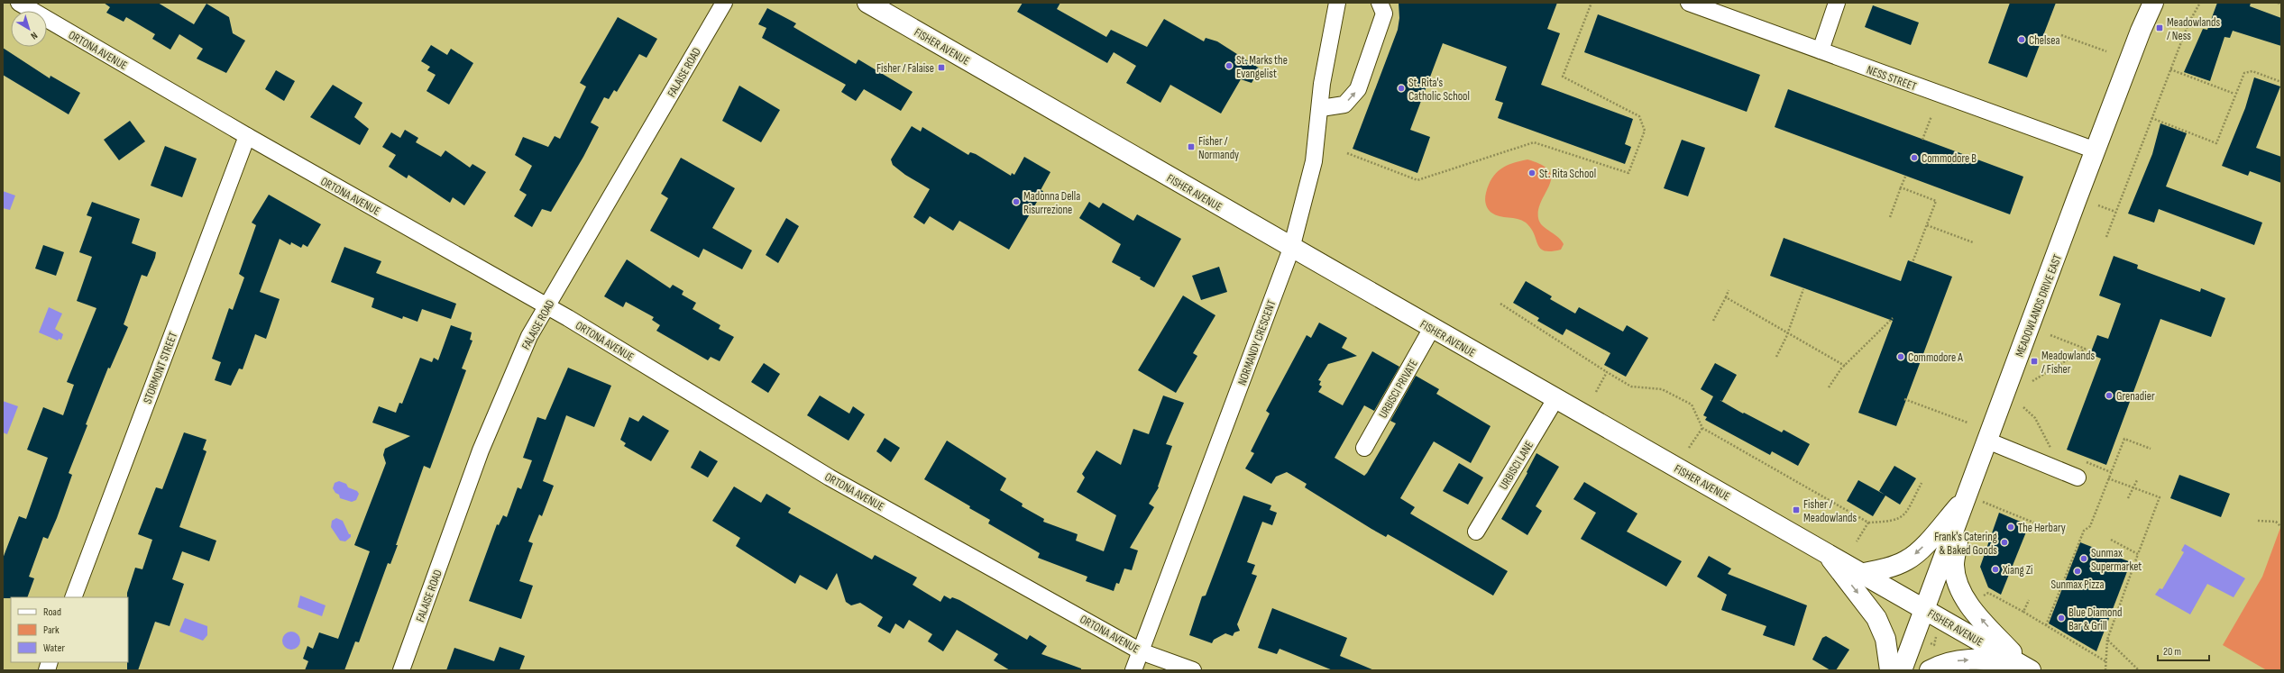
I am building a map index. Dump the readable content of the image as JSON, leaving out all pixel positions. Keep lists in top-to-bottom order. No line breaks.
{"streets":{"main road":["FISHER AVENUE","MEADOWLANDS DRIVE EAST"],"street":["ORTONA AVENUE","FALAISE ROAD","NESS STREET","NORMANDY CRESCENT","STORMONT STREET","URBISCI PRIVATE","URBISCI LANE"]},"crossings":[["FISHER AVENUE","MEADOWLANDS DRIVE EAST"],["FISHER AVENUE","NORMANDY CRESCENT"],["FISHER AVENUE","URBISCI PRIVATE"],["FISHER AVENUE","URBISCI LANE"],["ORTONA AVENUE","FALAISE ROAD"],["ORTONA AVENUE","NORMANDY CRESCENT"],["ORTONA AVENUE","STORMONT STREET"],["NESS STREET","MEADOWLANDS DRIVE EAST"]],"places":{"transit":["Meadowlands / Ness","Fisher / Falaise","Fisher / Normandy","Meadowlands / Fisher","Fisher / Meadowlands"],"other":["Chelsea","St. Marks the Evangelist","St. Rita's Catholic School","Commodore B","St. Rita School","Madonna Della Risurrezione","Commodore A","Grenadier","The Herbary","Frank's Catering & Baked Goods","Sunmax Supermarket","Xiang Zi","Sunmax Pizza","Blue Diamond Bar & Grill"]},"legend":["Road","Park","Water"],"scale_bar":"20 m","north":"bottom right"}
